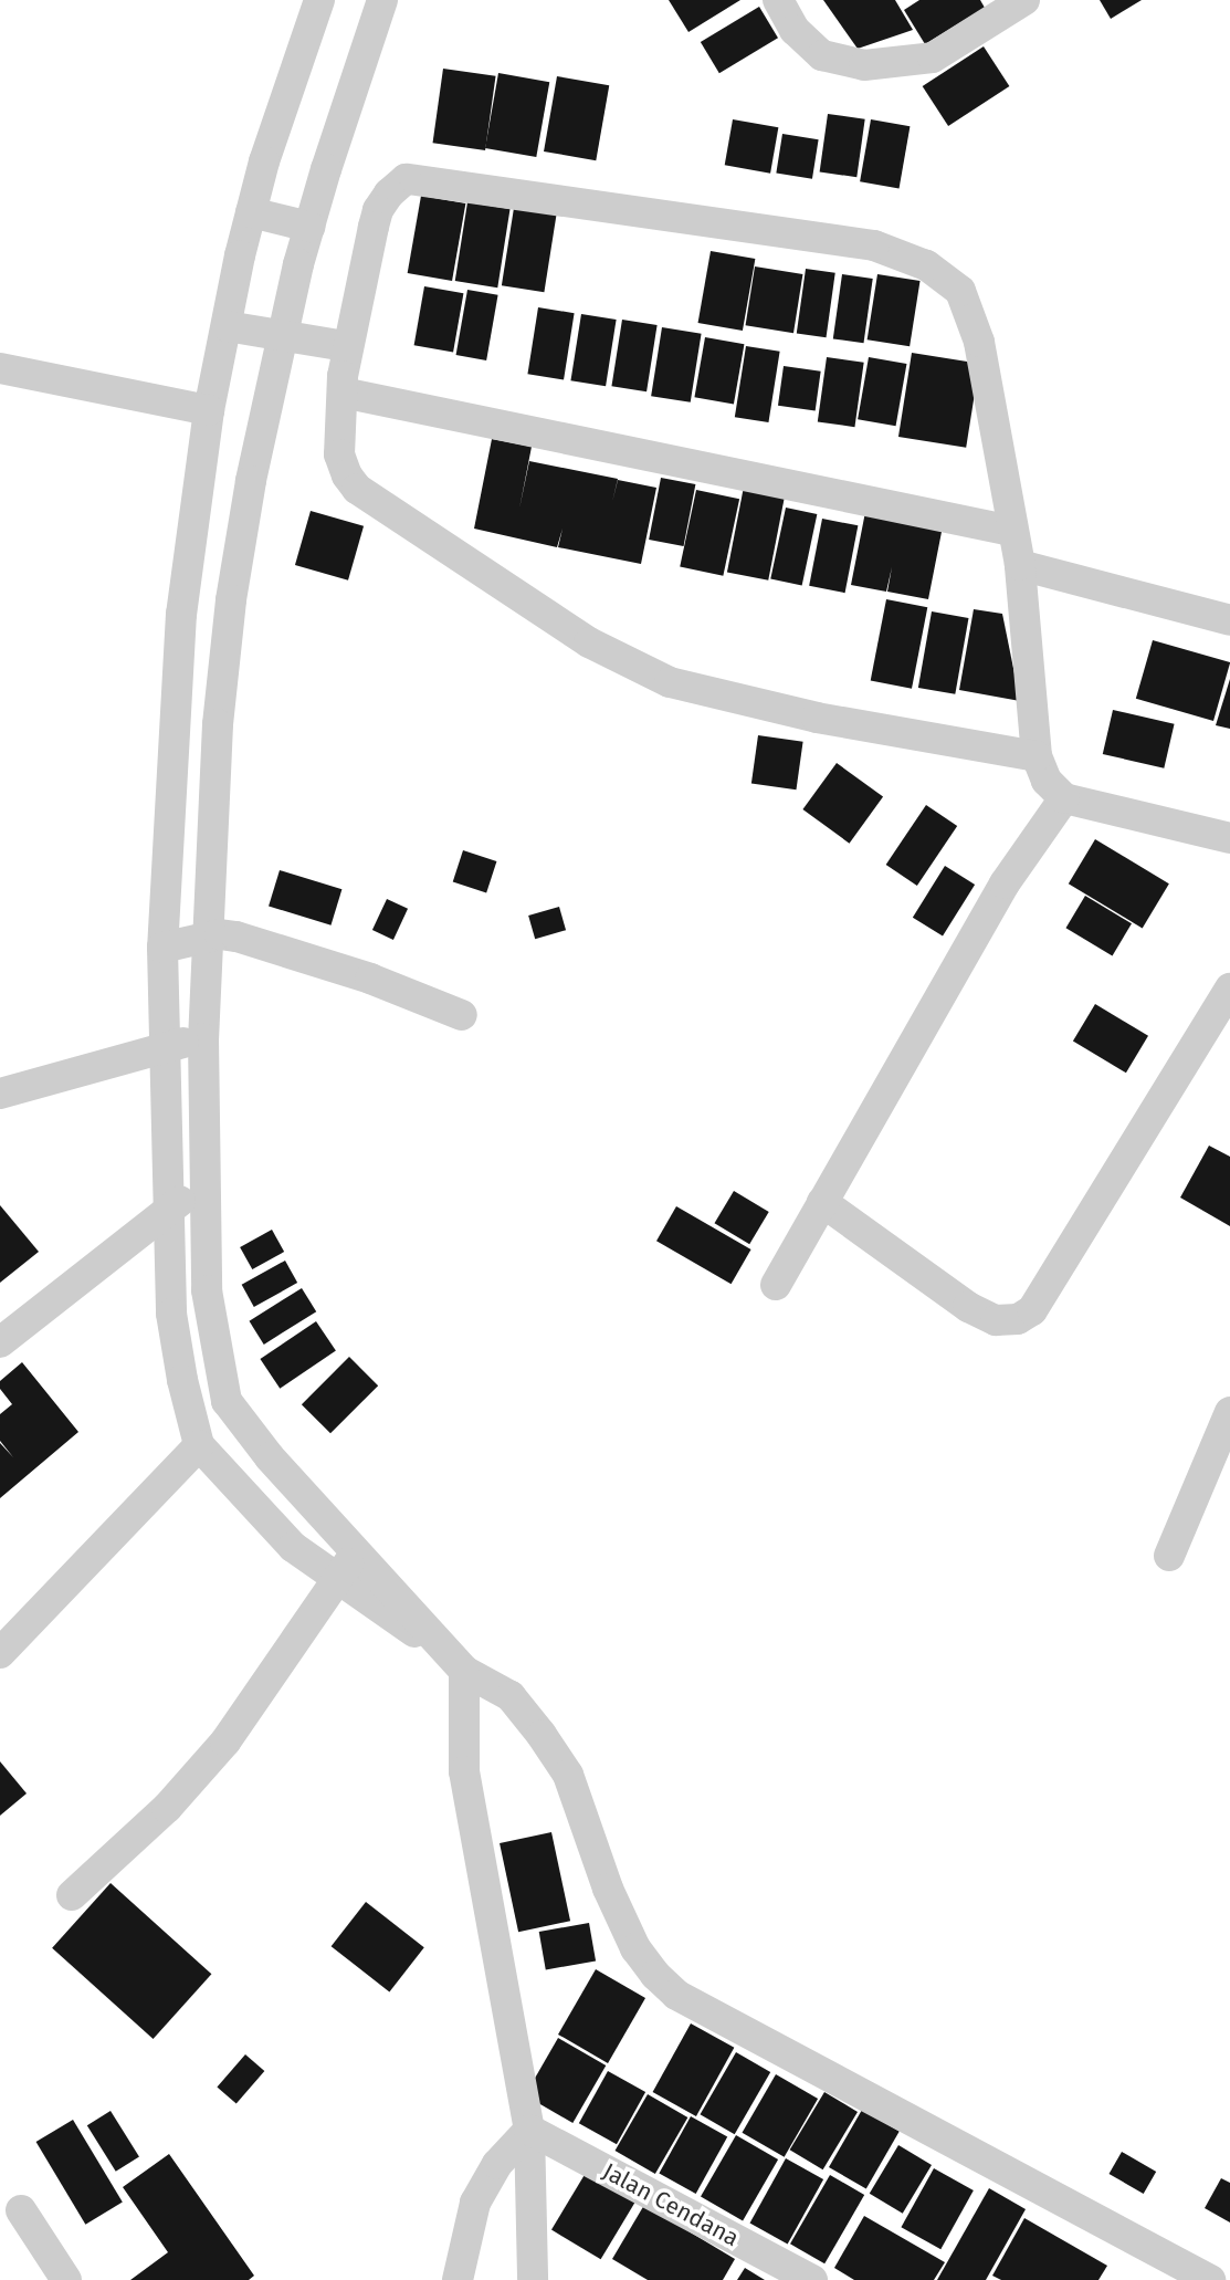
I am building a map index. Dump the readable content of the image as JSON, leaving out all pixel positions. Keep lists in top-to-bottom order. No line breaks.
{"streets":{"street":["Jalan Cendana"]}}
